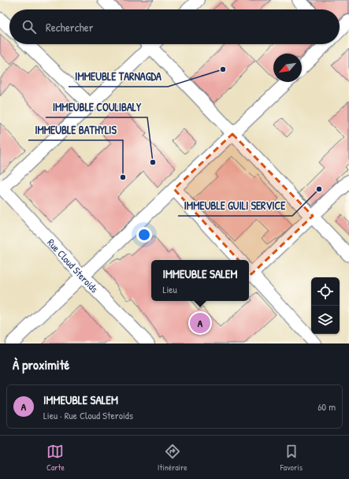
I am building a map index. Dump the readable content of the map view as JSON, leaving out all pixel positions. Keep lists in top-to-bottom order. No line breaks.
{"streets":{"street":["Rue Cloud Steroids"]},"places":["IMMEUBLE TARNAGDA","IMMEUBLE COULIBALY","IMMEUBLE BATHYLIS","IMMEUBLE GUILI SERVICE"],"north":"bottom left","page":{"search":"Rechercher","popup":["IMMEUBLE SALEM","Lieu"],"pins":"A","heading":"À proximité","list":[{"mark":"A","name":"IMMEUBLE SALEM","note":"Lieu · Rue Cloud Steroids","value":"60 m"}],"nav":["Carte","Itinéraire","Favoris"]}}
